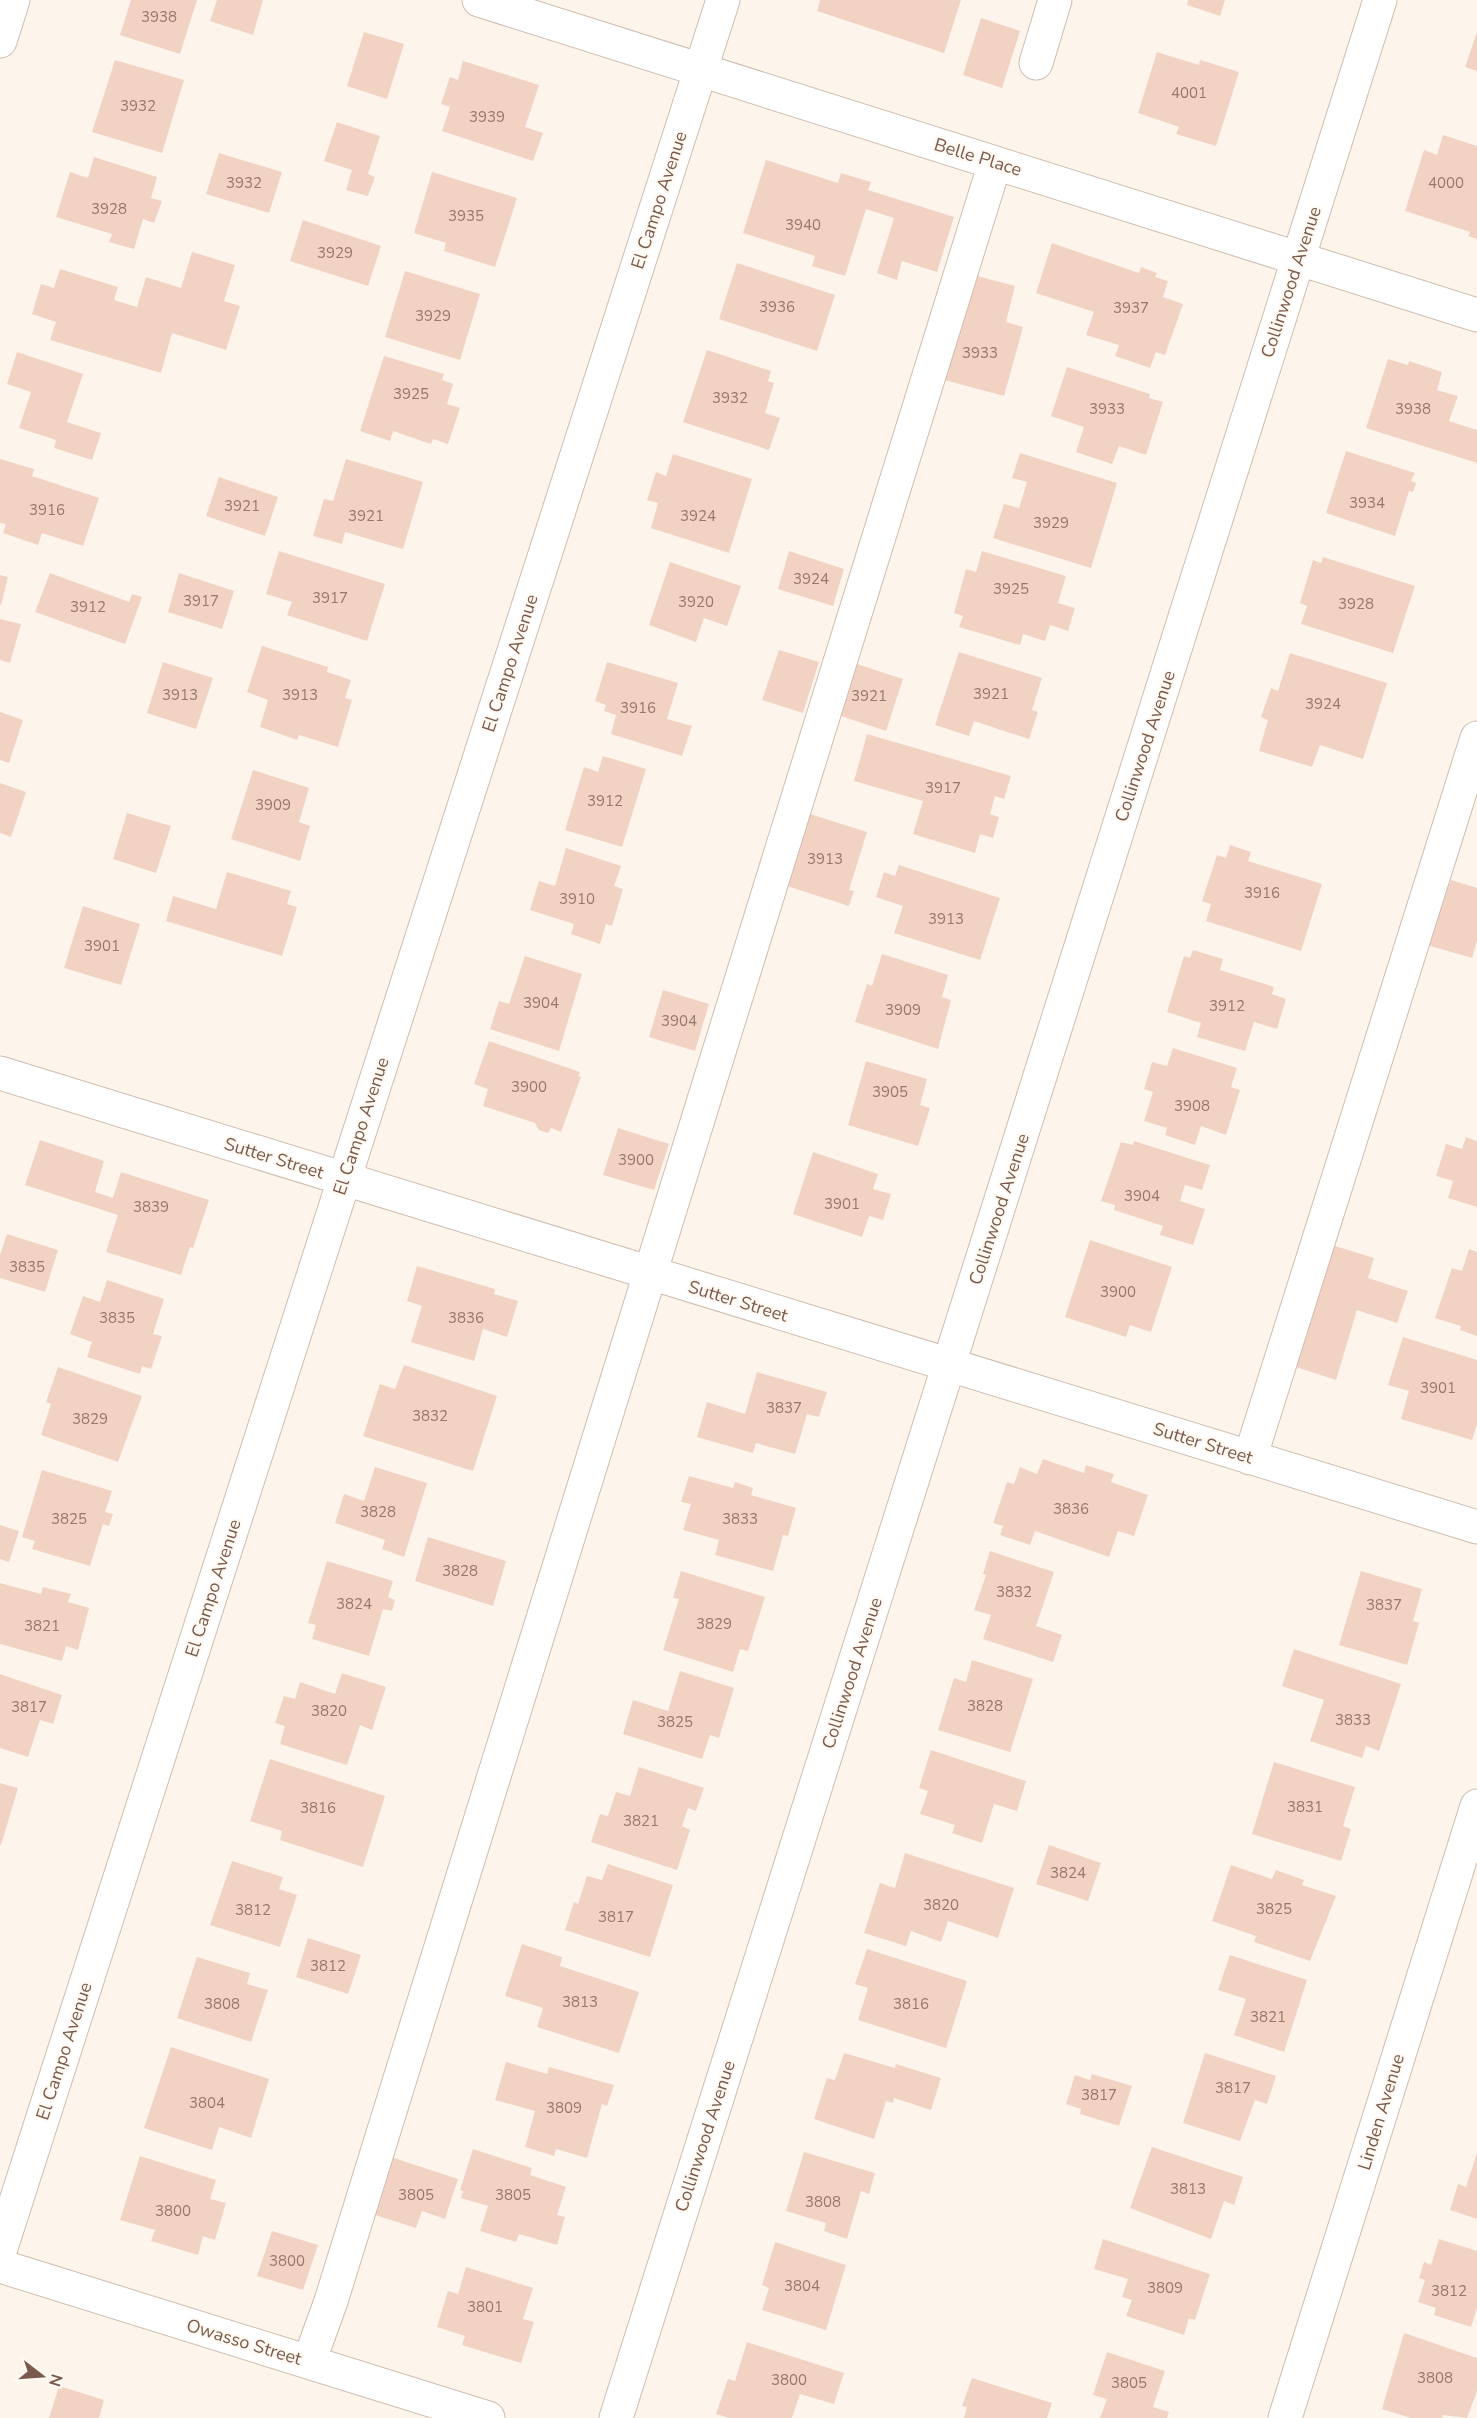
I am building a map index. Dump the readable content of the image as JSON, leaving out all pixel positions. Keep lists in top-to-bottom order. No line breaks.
{"streets":{"street":["Belle Place","El Campo Avenue","Collinwood Avenue","Sutter Street","Linden Avenue","Owasso Street"]},"crossings":[["Belle Place","El Campo Avenue"],["Belle Place","Collinwood Avenue"],["El Campo Avenue","Sutter Street"],["Collinwood Avenue","Sutter Street"]],"house_numbers":["3938","4001","3932","3939","3932","4000","3928","3935","3940","3929","3936","3937","3929","3933","3925","3932","3933","3938","3934","3921","3916","3921","3924","3929","3924","3925","3917","3917","3920","3928","3912","3921","3913","3913","3921","3924","3916","3917","3912","3909","3913","3916","3910","3913","3901","3904","3912","3909","3904","3900","3905","3908","3900","3904","3901","3839","3835","3900","3835","3836","3901","3837","3832","3829","3836","3828","3825","3833","3828","3832","3824","3837","3829","3821","3828","3817","3820","3833","3825","3831","3816","3821","3824","3820","3825","3812","3817","3812","3813","3808","3816","3821","3817","3817","3804","3809","3813","3805","3805","3808","3800","3800","3804","3809","3812","3801","3808","3800","3805"],"north":"right"}
